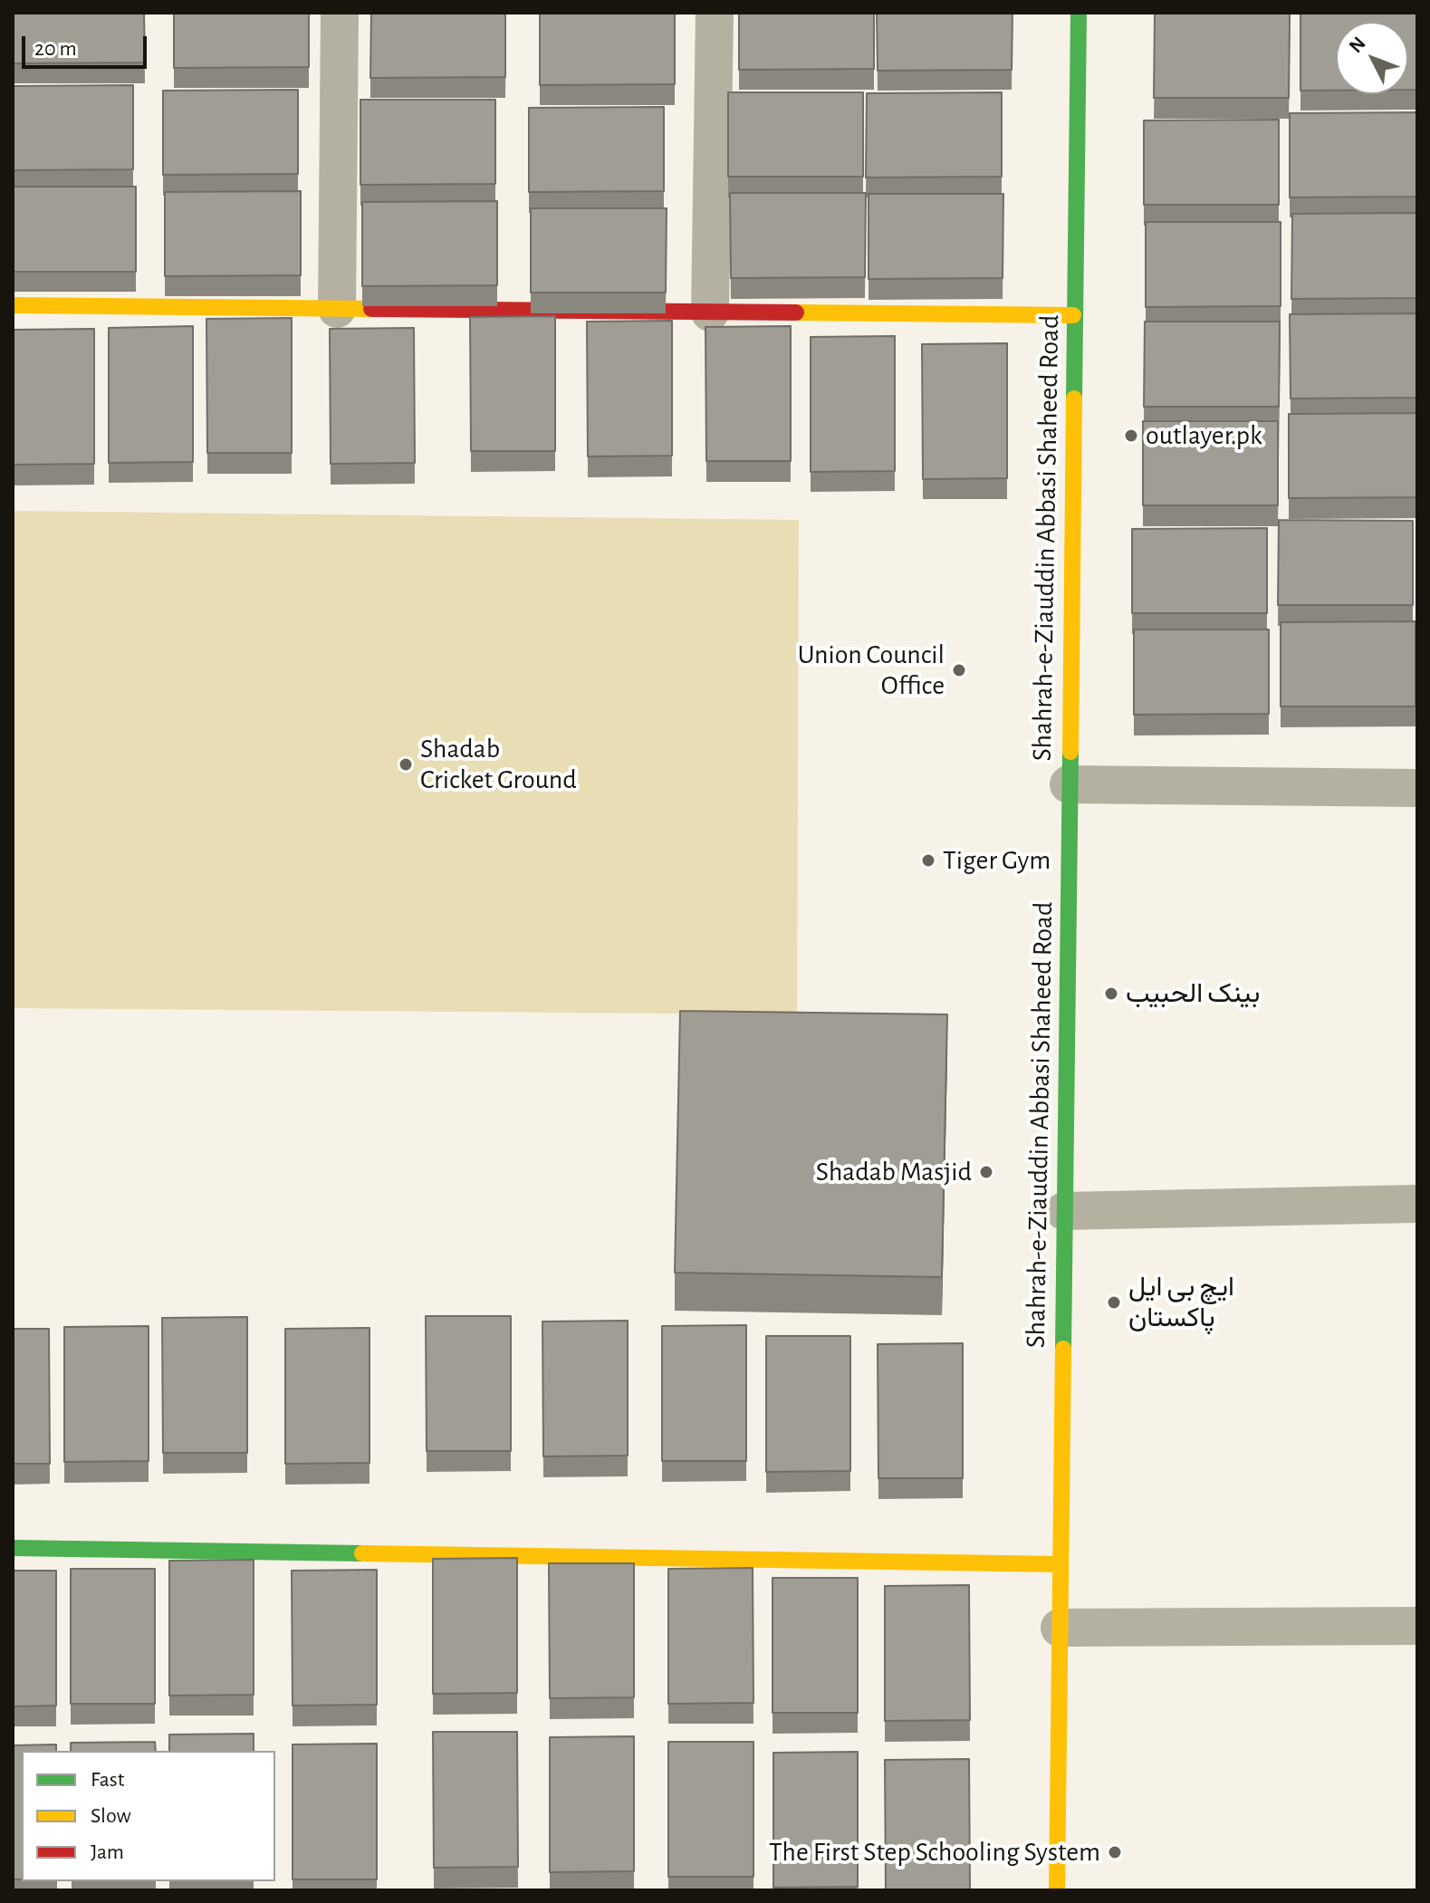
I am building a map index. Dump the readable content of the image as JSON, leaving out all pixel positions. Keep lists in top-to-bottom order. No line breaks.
{"streets":{"street":["Shahrah-e-Ziauddin Abbasi Shaheed Road"]},"places":["outlayer.pk","Union Council Office","Shadab Cricket Ground","Tiger Gym","بينک الحبيب","Shadab Masjid","ایچ بی ایل پاکستان","The First Step Schooling System"],"legend":["Fast","Slow","Jam"],"scale_bar":"20 m","north":"top left"}
